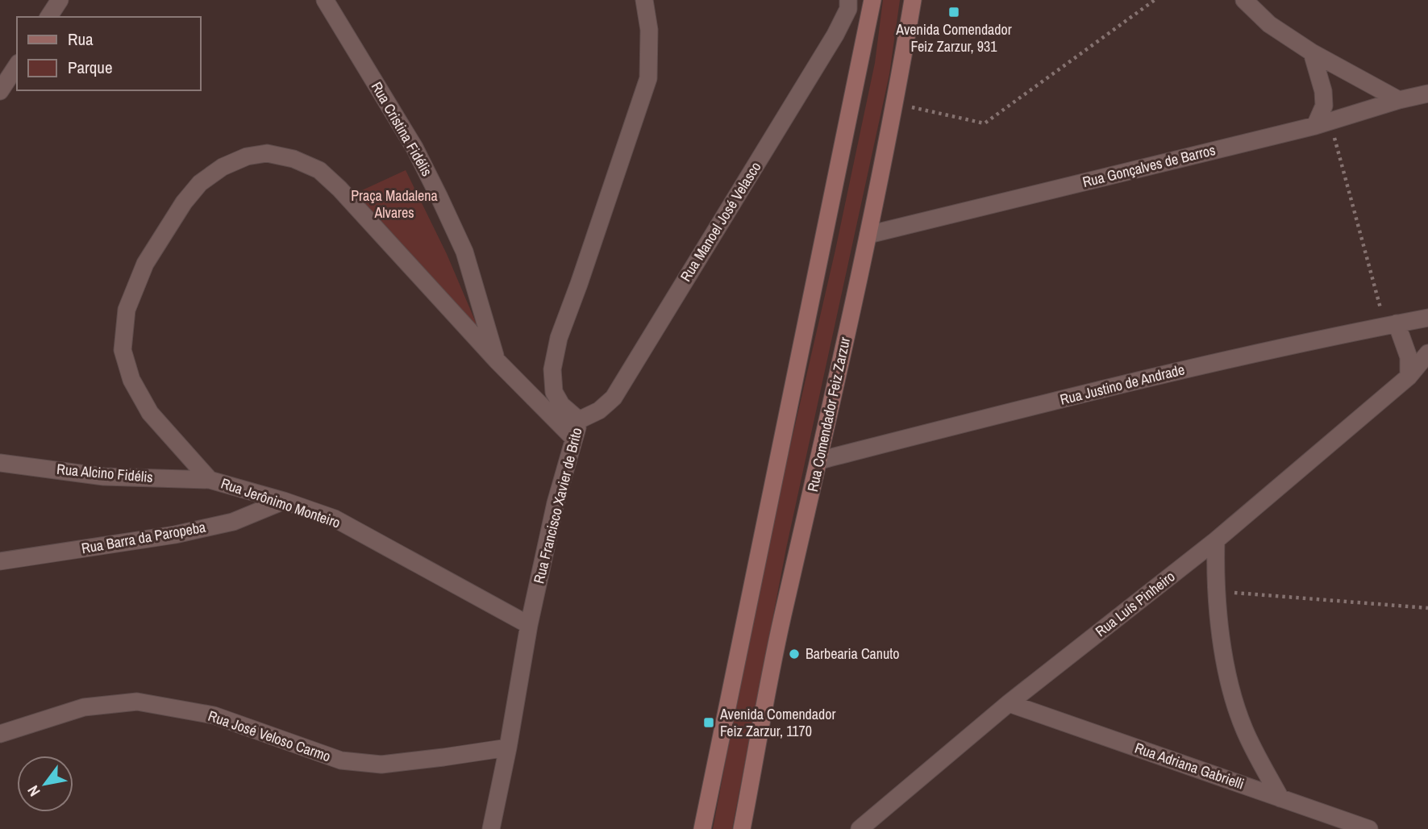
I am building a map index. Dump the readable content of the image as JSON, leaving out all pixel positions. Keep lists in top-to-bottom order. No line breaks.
{"streets":{"main road":["Rua Comendador Feiz Zarzur"],"street":["Rua Cristina Fidélis","Rua Gonçalves de Barros","Rua Manoel José Velasco","Rua Justino de Andrade","Rua Alcino Fidélis","Rua Jerônimo Monteiro","Rua Francisco Xavier de Brito","Rua Barra da Paropeba","Rua Luís Pinheiro","Rua José Veloso Carmo","Rua Adriana Gabrielli"]},"crossings":[["Rua Cristina Fidélis","Rua Jerônimo Monteiro"],["Rua Gonçalves de Barros","Rua Comendador Feiz Zarzur"],["Rua Manoel José Velasco","Rua Francisco Xavier de Brito"],["Rua Justino de Andrade","Rua Comendador Feiz Zarzur"],["Rua Alcino Fidélis","Rua Jerônimo Monteiro"],["Rua Jerônimo Monteiro","Rua Francisco Xavier de Brito"],["Rua Jerônimo Monteiro","Rua Barra da Paropeba"],["Rua Francisco Xavier de Brito","Rua José Veloso Carmo"],["Rua Luís Pinheiro","Rua Adriana Gabrielli"]],"parks":["Praça Madalena Alvares"],"places":{"transit":["Avenida Comendador Feiz Zarzur, 931","Avenida Comendador Feiz Zarzur, 1170"],"other":["Barbearia Canuto"]},"legend":["Rua","Parque"],"north":"bottom left"}
